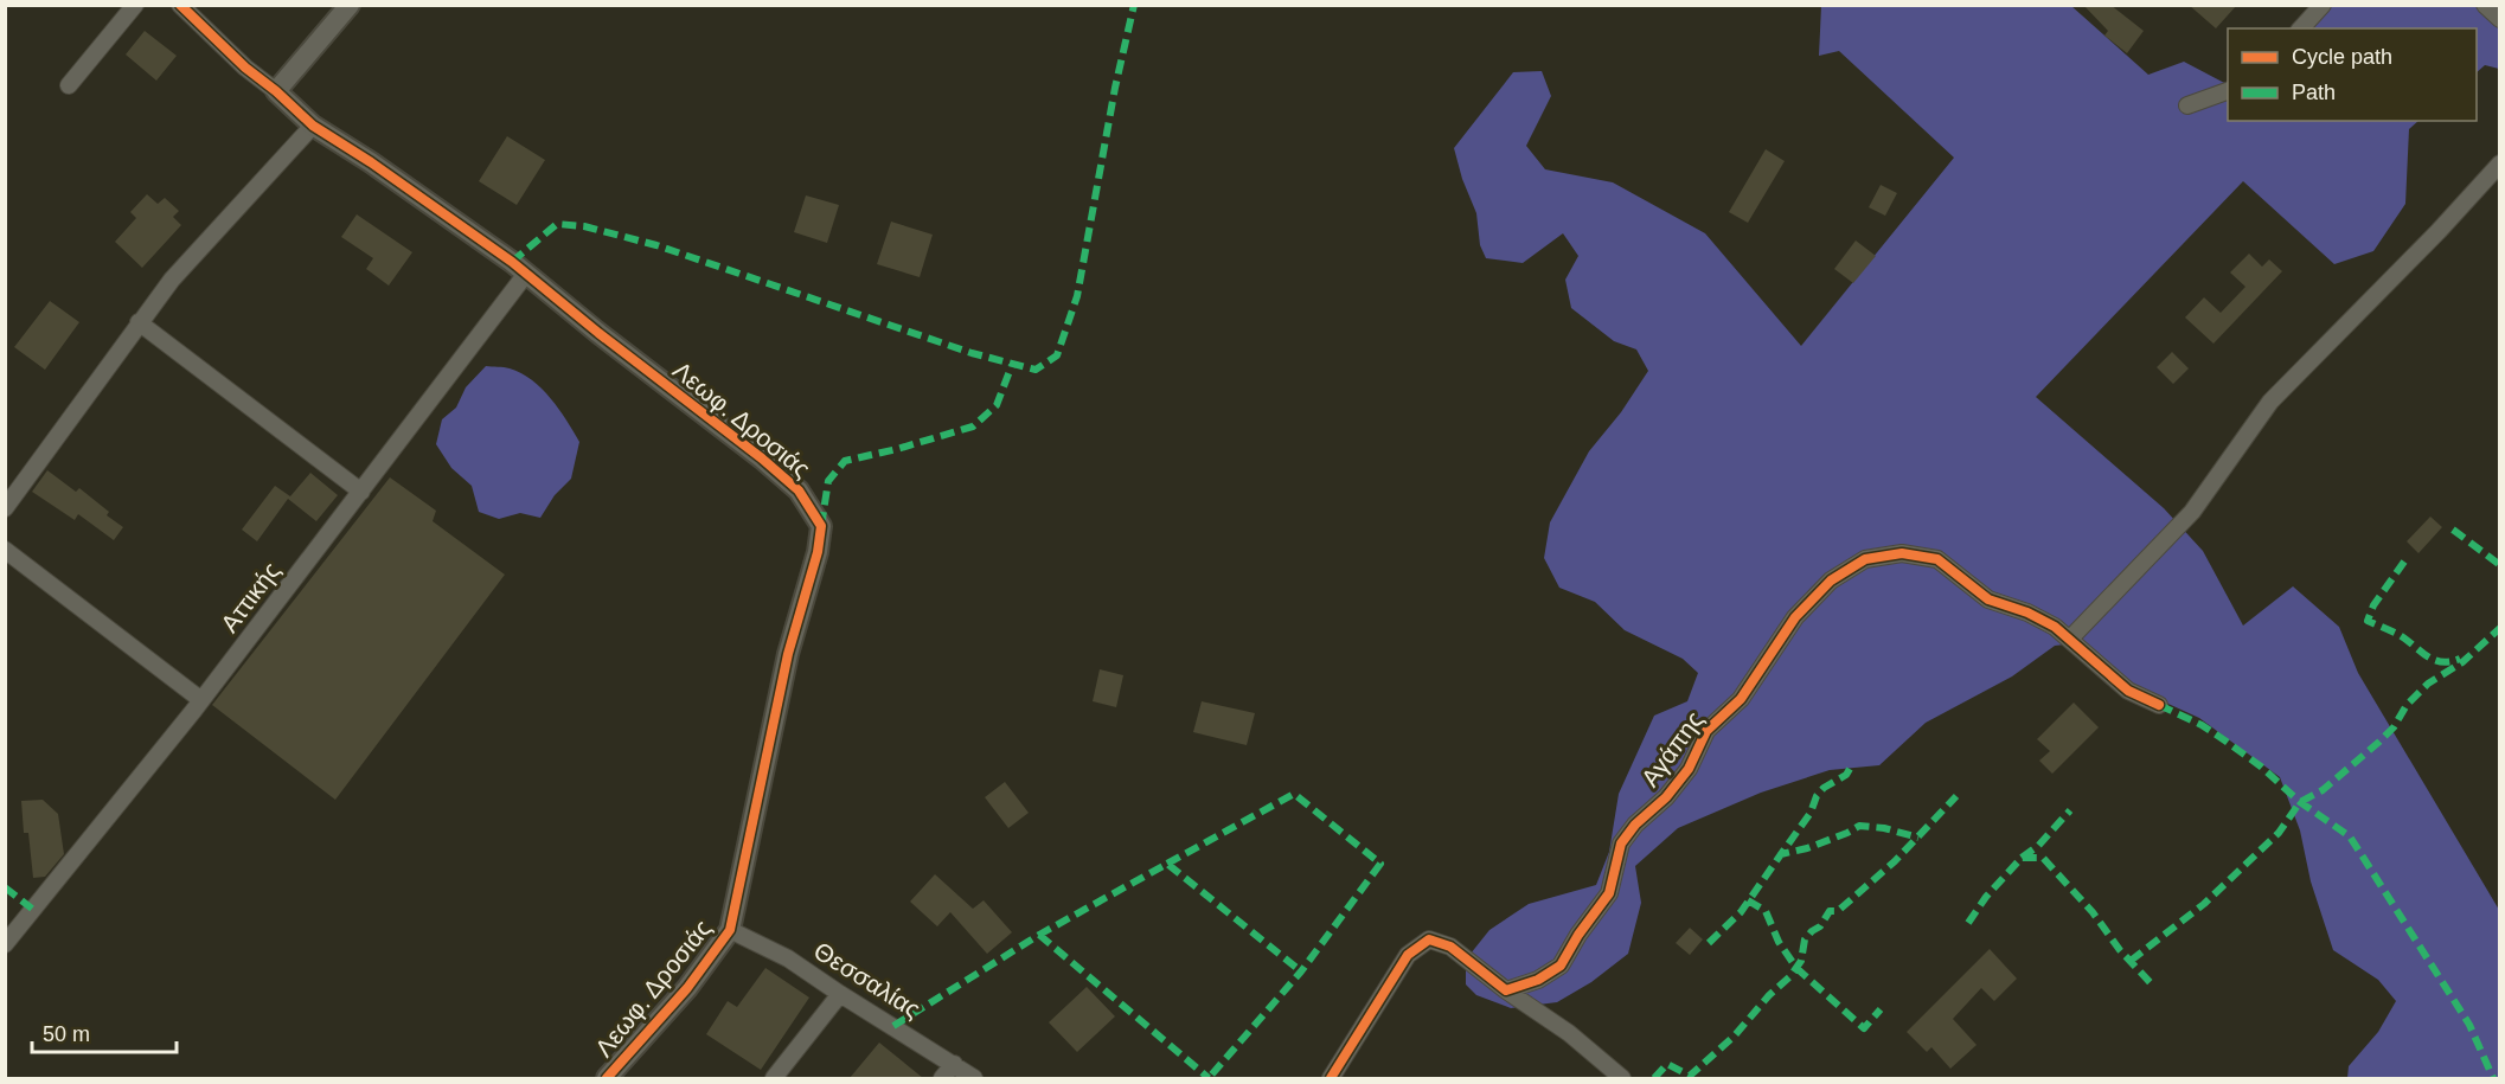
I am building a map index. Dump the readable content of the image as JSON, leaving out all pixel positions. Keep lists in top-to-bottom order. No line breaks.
{"streets":{"street":["Λεωφ. Δροσιάς","Αττικής","Αγάπης","Θεσσαλίας"]},"crossings":[["Λεωφ. Δροσιάς","Αττικής"],["Λεωφ. Δροσιάς","Θεσσαλίας"]],"legend":["Cycle path","Path"],"scale_bar":"50 m"}
